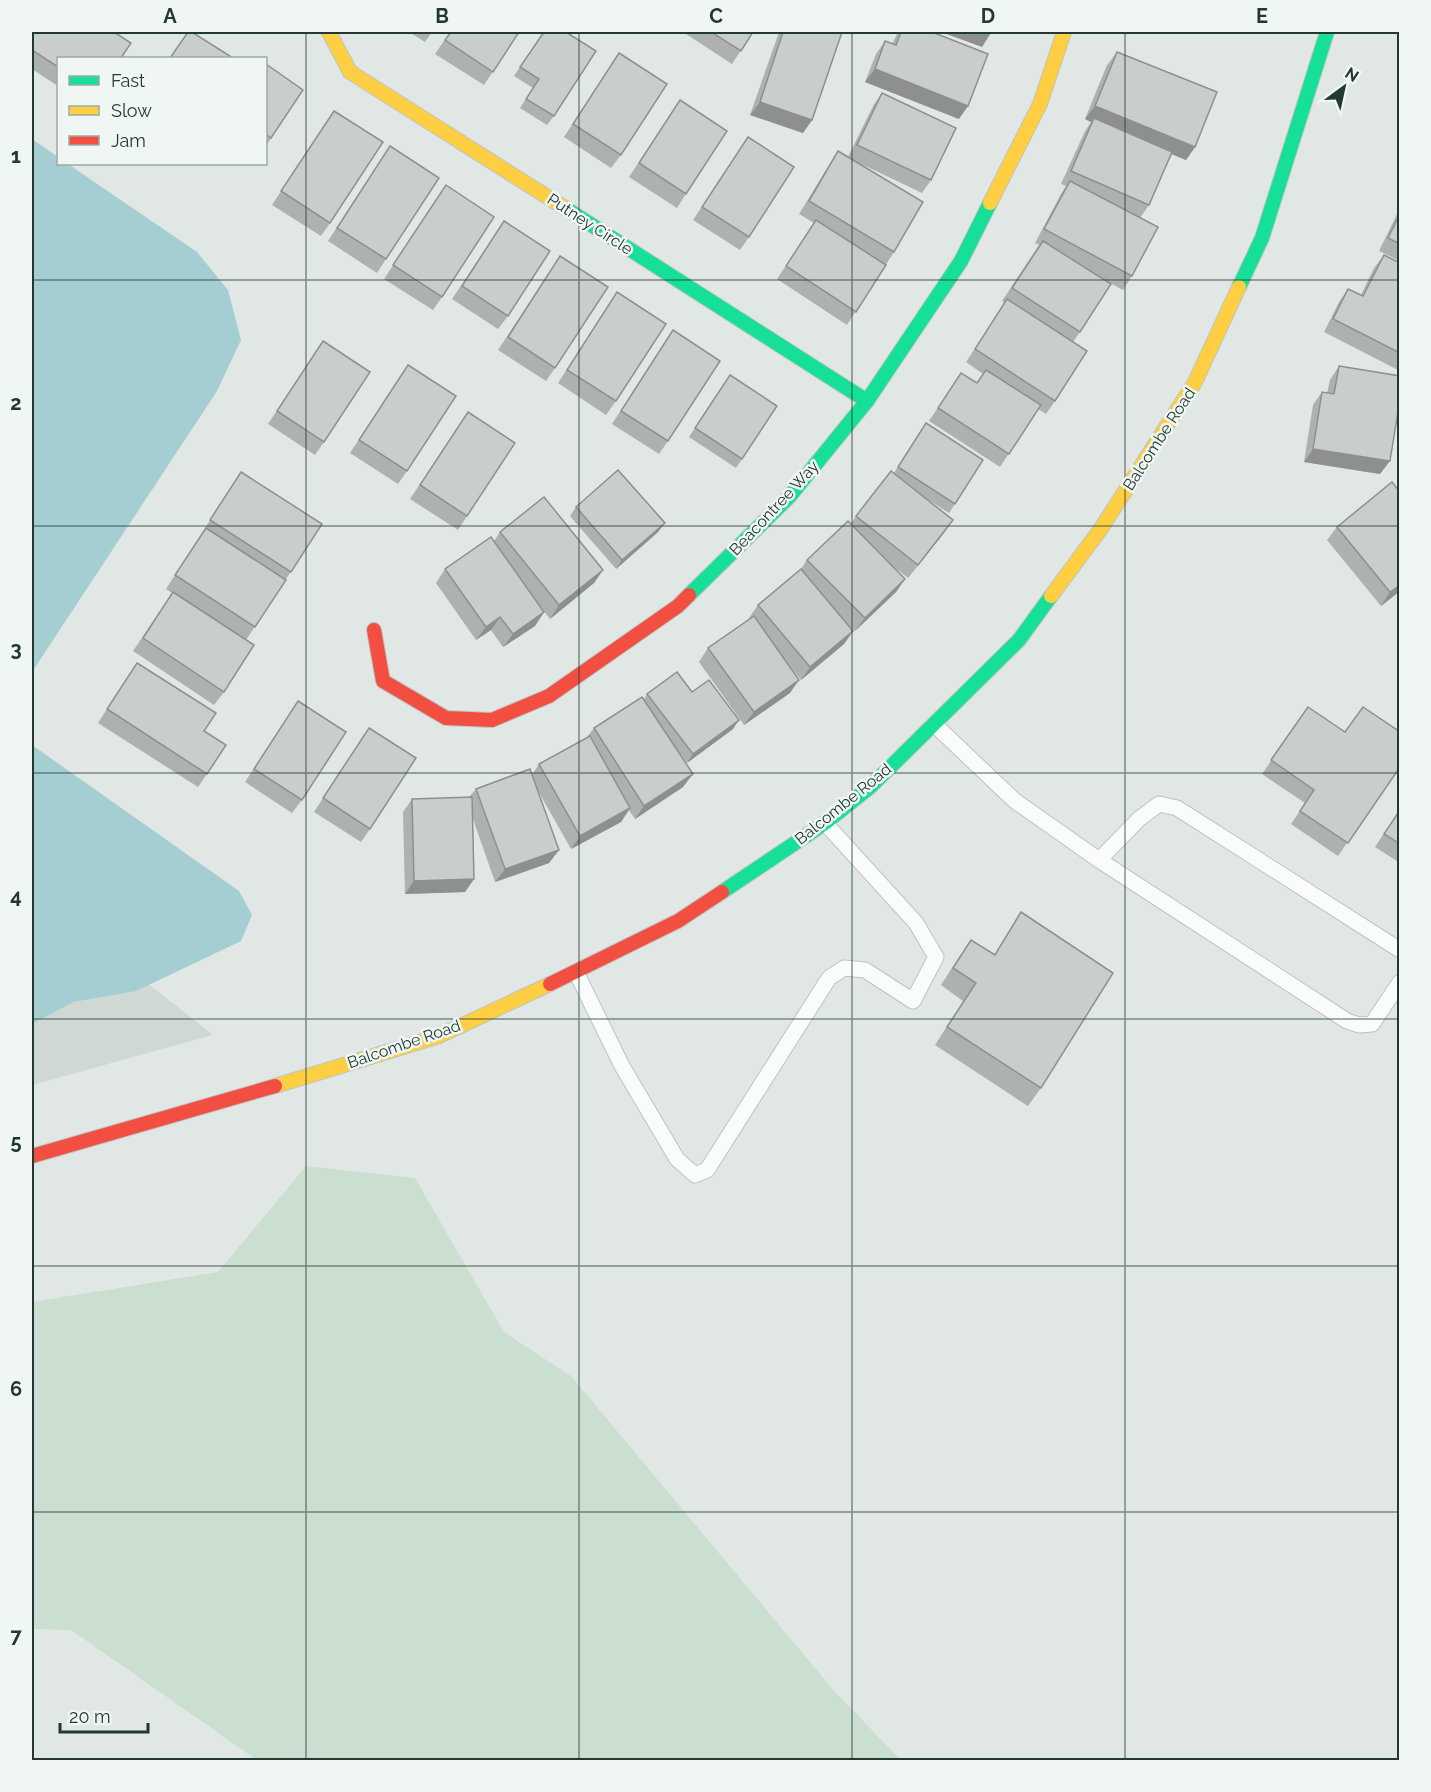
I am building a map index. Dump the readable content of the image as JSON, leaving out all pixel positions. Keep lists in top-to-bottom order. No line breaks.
{"streets":{"street":["Putney Circle","Balcombe Road","Beacontree Way"]},"crossings":[["Putney Circle","Beacontree Way"]],"legend":["Fast","Slow","Jam"],"scale_bar":"20 m","north":"top right","grid":{"columns":["A","B","C","D","E"],"rows":["1","2","3","4","5","6","7"]}}
